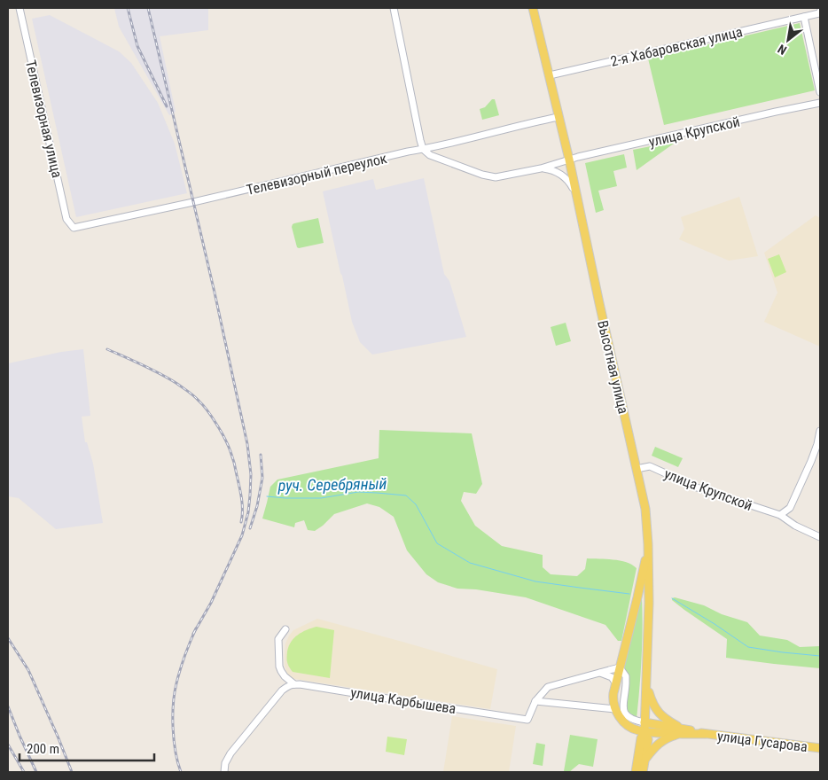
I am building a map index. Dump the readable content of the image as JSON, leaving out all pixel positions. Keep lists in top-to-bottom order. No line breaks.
{"streets":{"main road":["Высотная улица","улица Гусарова"],"street":["2-я Хабаровская улица","Телевизорная улица","улица Крупской","Телевизорный переулок","улица Карбышева"]},"crossings":[["2-я Хабаровская улица","Высотная улица"],["Телевизорная улица","Телевизорный переулок"],["улица Крупской","Телевизорный переулок"],["улица Крупской","Высотная улица"],["Телевизорный переулок","Высотная улица"]],"water":["руч. Серебряный"],"scale_bar":"200 m","north":"bottom left"}
